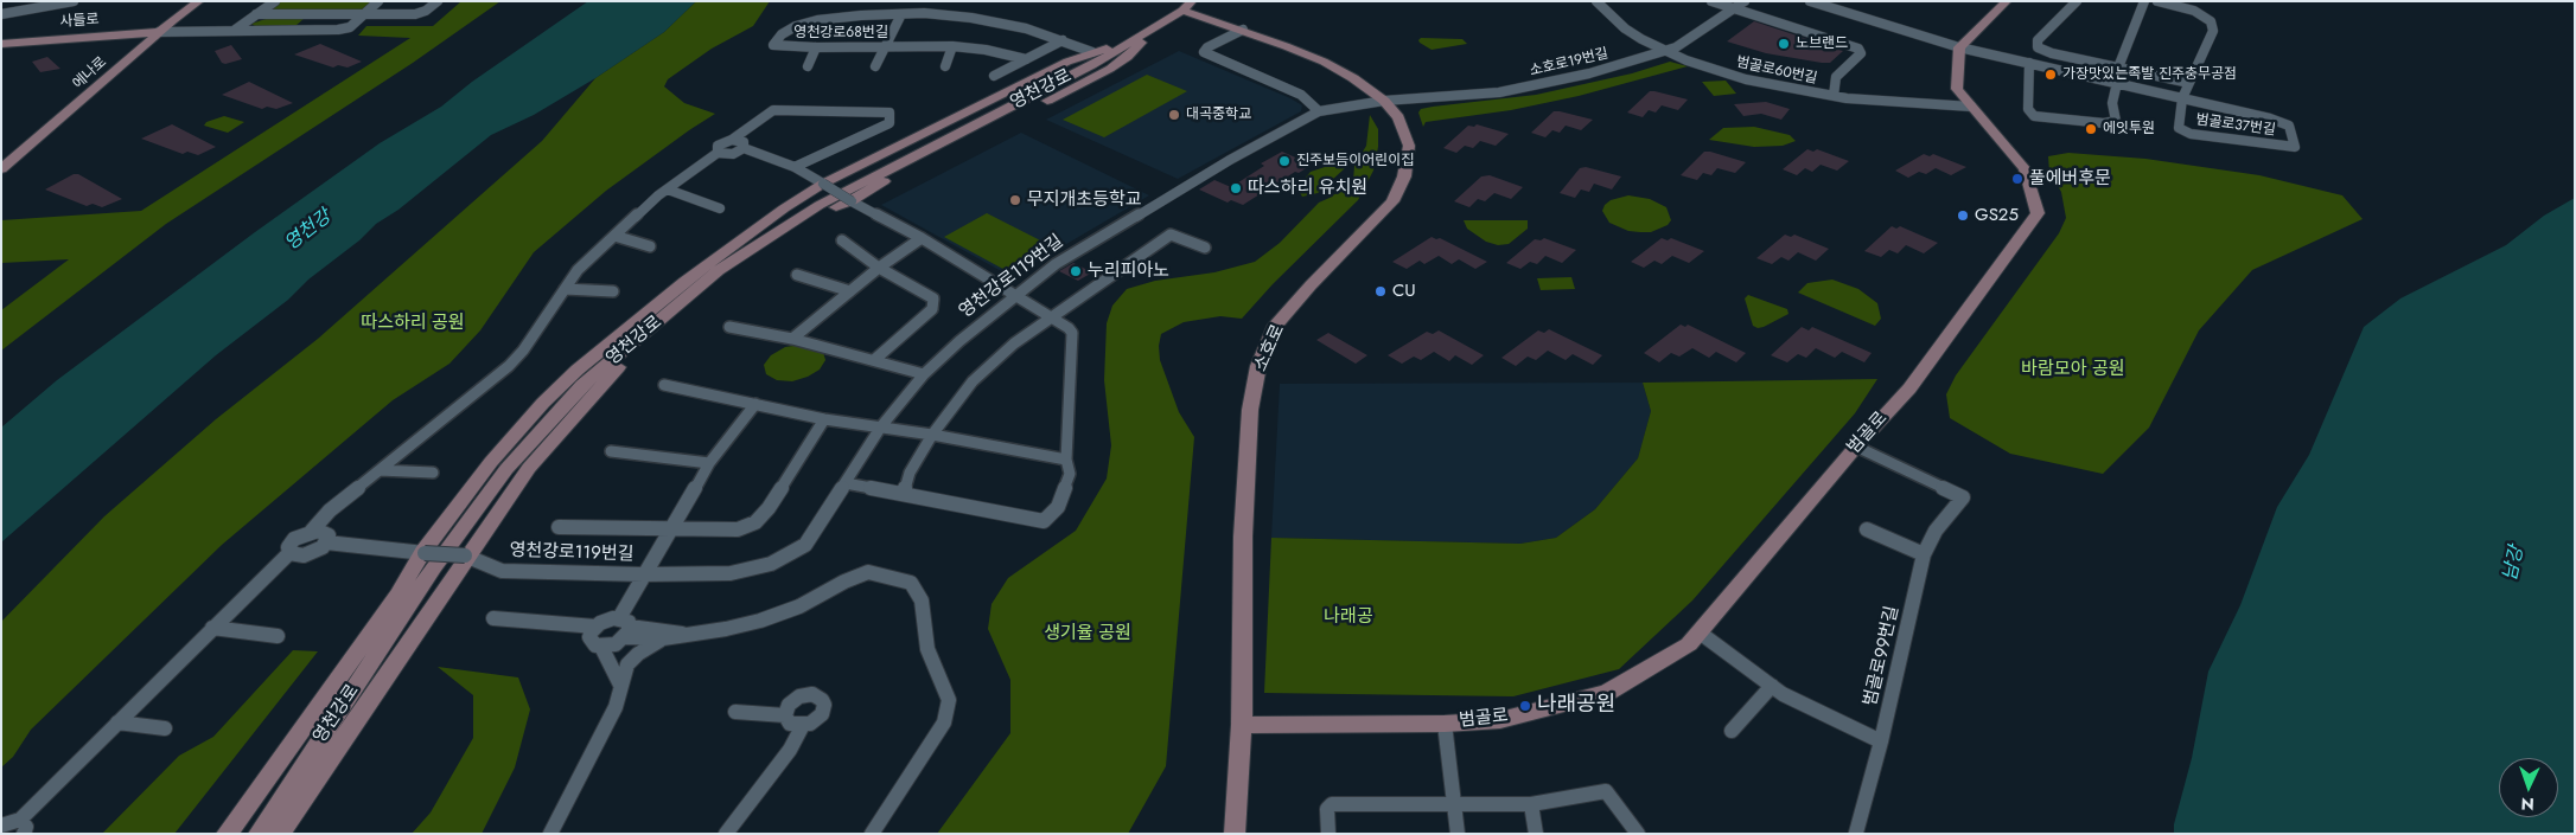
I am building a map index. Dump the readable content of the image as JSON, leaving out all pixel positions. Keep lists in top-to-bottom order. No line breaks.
{"streets":{"street":["사들로","영천강로68번길","소호로19번길","범골로60번길","에나로","영천강로","범골로37번길","영천강로119번길","소호로","범골로","범골로99번길"]},"crossings":[["사들로","에나로"],["영천강로68번길","영천강로"],["소호로19번길","범골로60번길"],["소호로19번길","영천강로119번길"],["소호로19번길","소호로"],["범골로60번길","범골로"],["영천강로","영천강로119번길"],["영천강로","소호로"],["범골로37번길","범골로"],["영천강로119번길","소호로"],["소호로","범골로"],["범골로","범골로99번길"]],"water":["영천강","남강"],"parks":["따스하리 공원","바람모아 공원","나래공","생기율 공원"],"places":["노브랜드","가장맛있는족발 진주충무공점","대곡중학교","에잇투원","진주보듬이어린이집","풀에버후문","따스하리 유치원","무지개초등학교","GS25","누리피아노","CU","나래공원"],"north":"bottom"}
